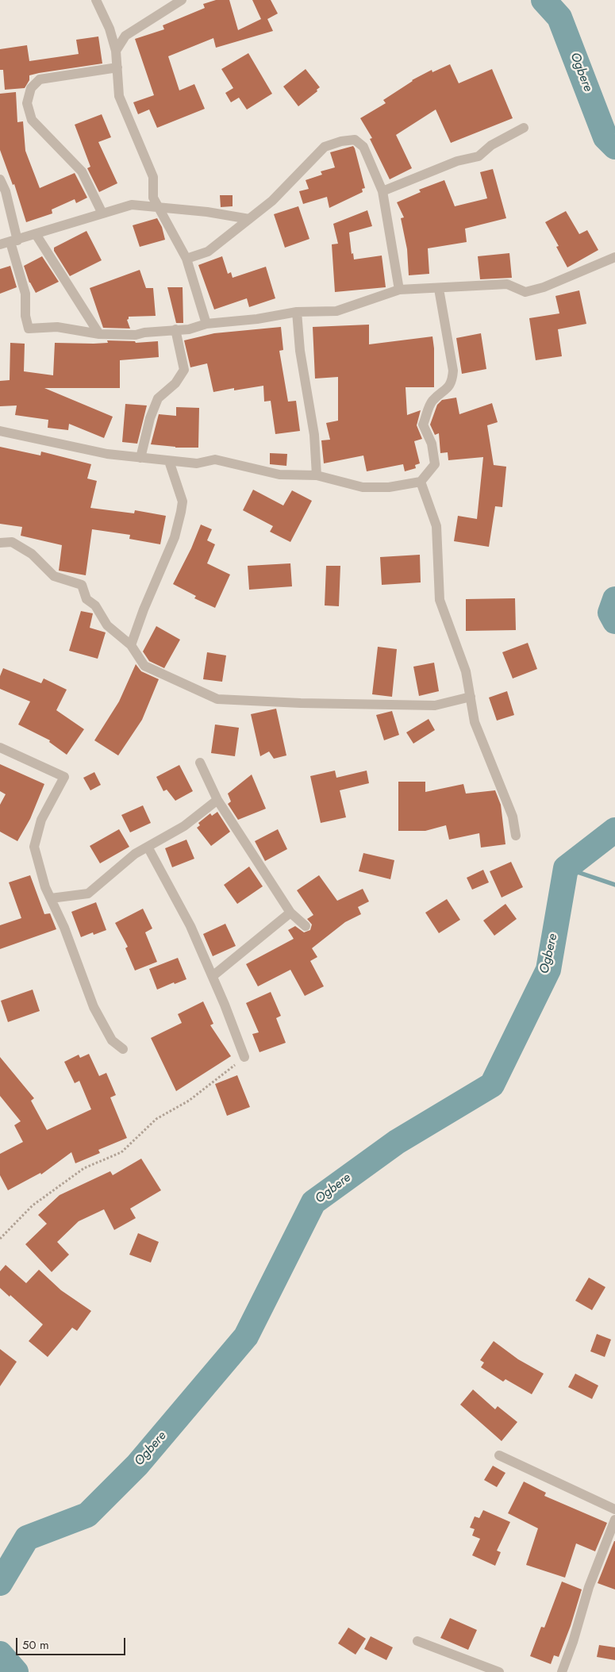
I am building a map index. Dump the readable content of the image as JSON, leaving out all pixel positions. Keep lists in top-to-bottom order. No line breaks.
{"water":["Ogbere"],"scale_bar":"50 m"}
